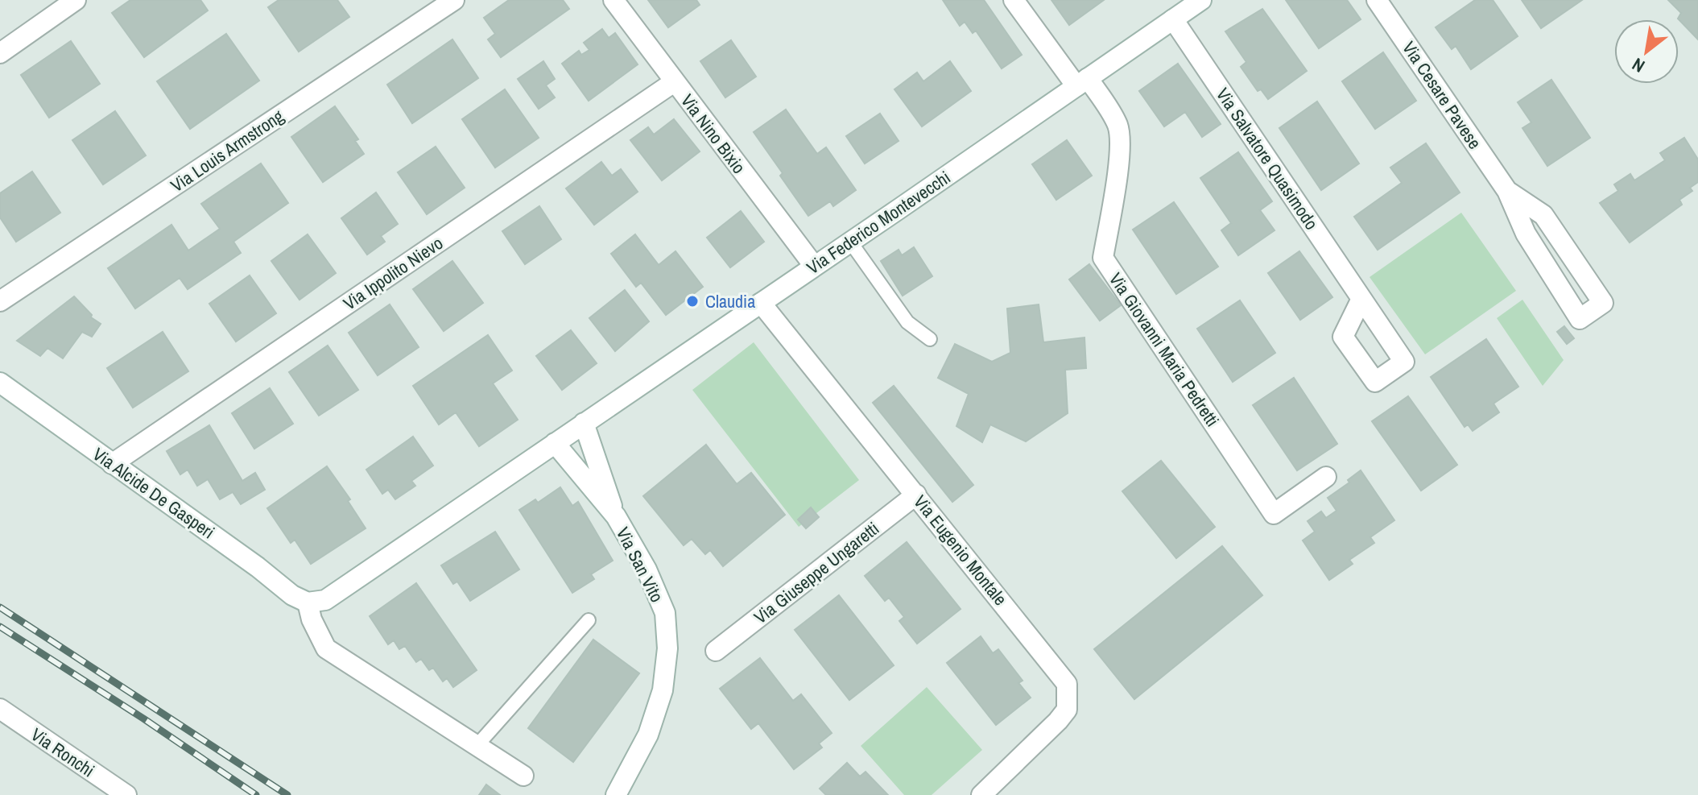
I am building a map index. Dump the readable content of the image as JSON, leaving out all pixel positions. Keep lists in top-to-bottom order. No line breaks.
{"streets":{"street":["Via Cesare Pavese","Via Nino Bixio","Via Louis Armstrong","Via Salvatore Quasimodo","Via Federico Montevecchi","Via Ippolito Nievo","Via Giovanni Maria Pedretti","Via Alcide De Gasperi","Via Eugenio Montale","Via San Vito","Via Giuseppe Ungaretti","Via Ronchi"]},"crossings":[["Via Nino Bixio","Via Federico Montevecchi"],["Via Nino Bixio","Via Ippolito Nievo"],["Via Salvatore Quasimodo","Via Federico Montevecchi"],["Via Federico Montevecchi","Via Giovanni Maria Pedretti"],["Via Federico Montevecchi","Via Eugenio Montale"],["Via Federico Montevecchi","Via San Vito"],["Via Ippolito Nievo","Via Alcide De Gasperi"],["Via Eugenio Montale","Via Giuseppe Ungaretti"]],"places":["Claudia"],"north":"bottom left"}
